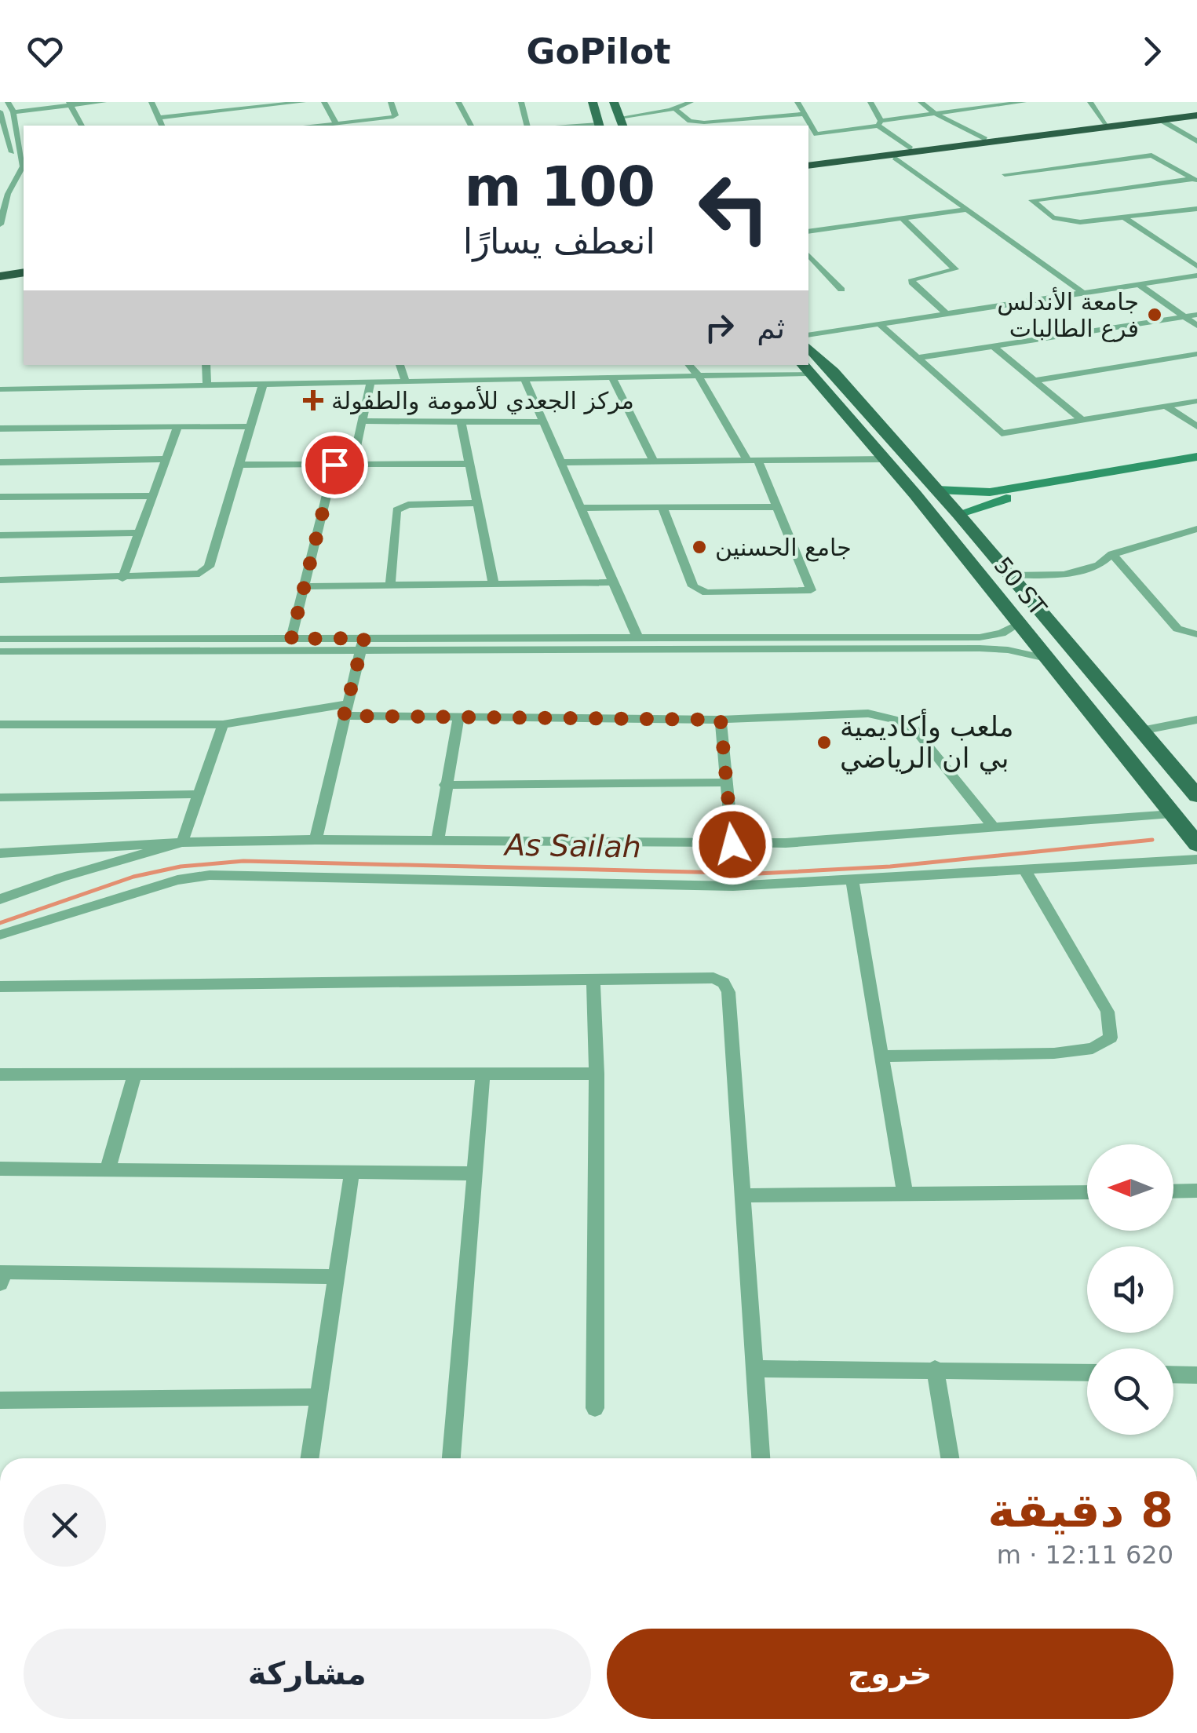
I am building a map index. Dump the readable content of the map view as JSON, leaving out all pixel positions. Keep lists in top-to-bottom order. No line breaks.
{"streets":{"main road":["50 ST"]},"water":["As Sailah"],"places":{"other":["جامعة الأندلس فرع الطالبات","جامع الحسنين","ملعب وأكاديمية بي ان الرياضي"],"health":["مركز الجعدي للأمومة والطفولة"]},"north":"left","page":{"header":"GoPilot","turn":["100 m","انعطف يسارًا"],"then":"ثم","heading":["8 دقيقة","620 m · 12:11"],"buttons":["خروج","مشاركة"]}}
